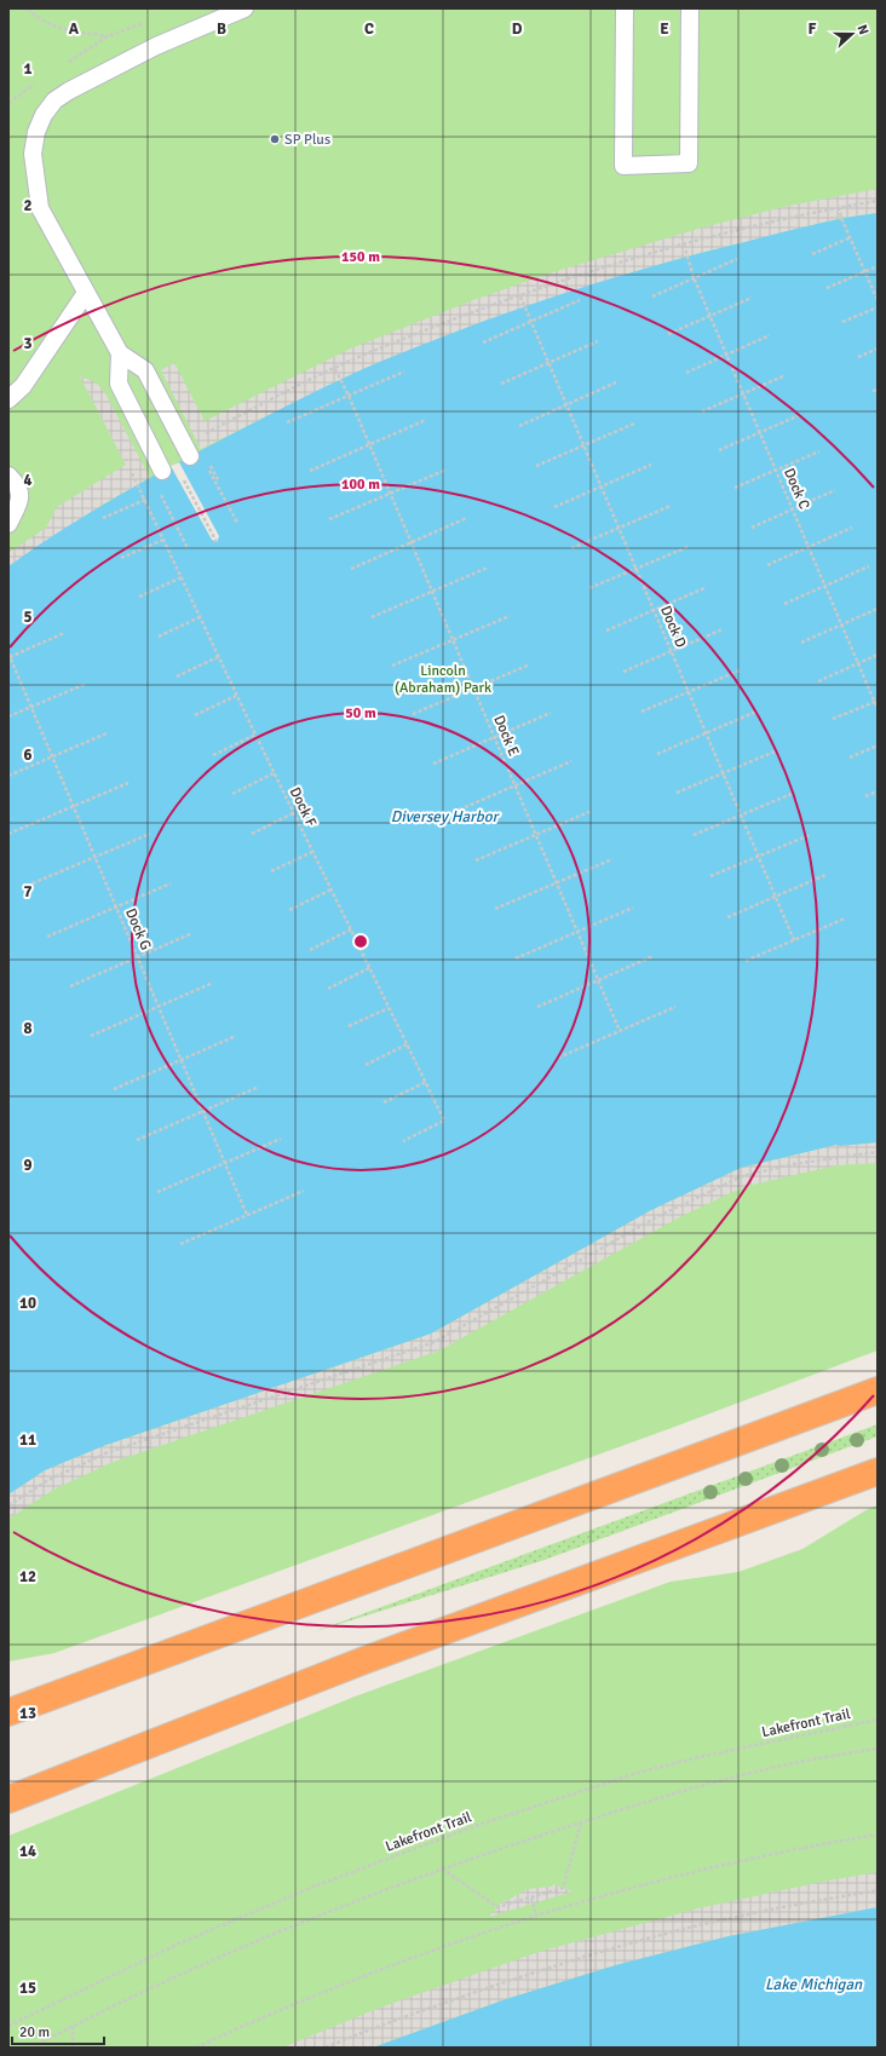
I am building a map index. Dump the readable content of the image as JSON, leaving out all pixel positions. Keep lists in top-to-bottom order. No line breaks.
{"streets":{"path":["Dock C","Dock D","Dock E","Dock F","Dock G","Lakefront Trail"]},"water":["Diversey Harbor","Lake Michigan"],"parks":["Lincoln (Abraham) Park"],"places":["SP Plus"],"scale_bar":"20 m","north":"right","grid":{"columns":["A","B","C","D","E","F"],"rows":["1","2","3","4","5","6","7","8","9","10","11","12","13","14","15"]},"rings":["150 m","100 m","50 m"]}
